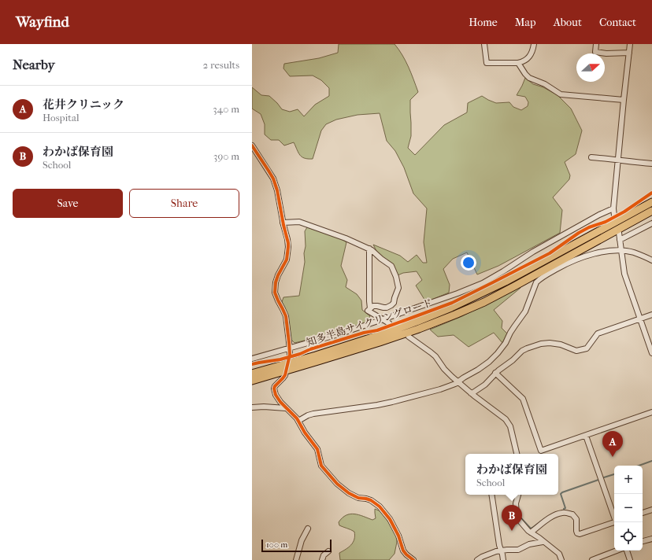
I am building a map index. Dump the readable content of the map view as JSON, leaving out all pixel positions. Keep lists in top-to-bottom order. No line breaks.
{"streets":{"cycle path":["知多半島サイクリングロード"]},"scale_bar":"100 m","north":"right","page":{"header":"Wayfind","nav":["Home","Map","About","Contact"],"heading":["Nearby","2 results"],"list":[{"mark":"A","name":"花井クリニック","note":"Hospital","value":"340 m"},{"mark":"B","name":"わかば保育園","note":"School","value":"390 m"}],"buttons":["Save","Share"],"pins":["A","B"],"popup":["わかば保育園","School"],"map_buttons":["+","−"],"scale":"100 m"}}
